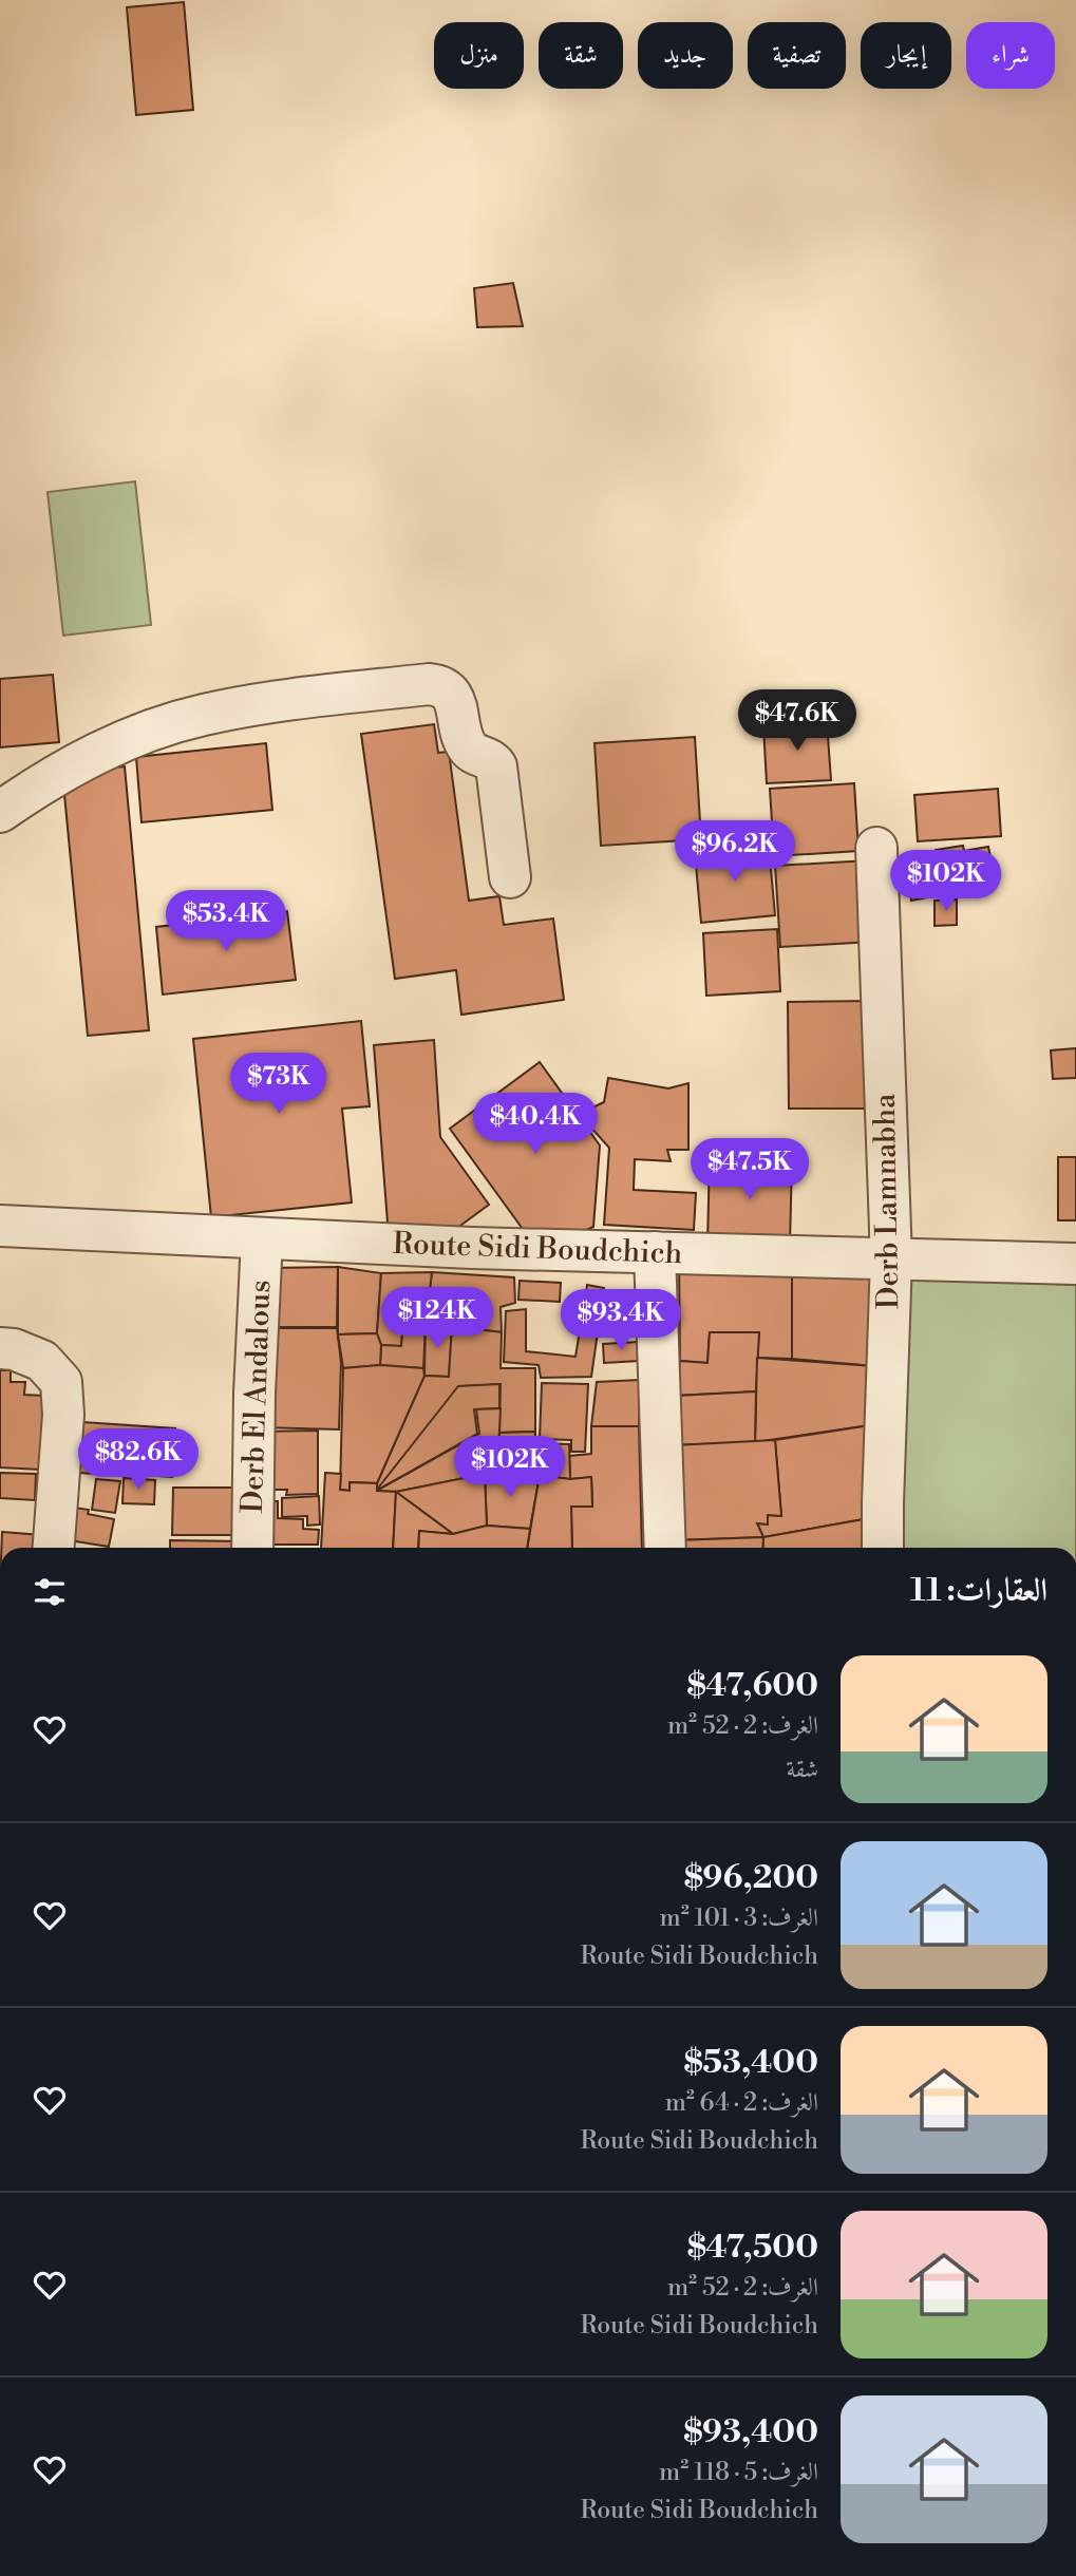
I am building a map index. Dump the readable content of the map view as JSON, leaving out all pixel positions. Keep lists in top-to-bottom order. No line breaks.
{"streets":{"street":["Derb Lamnabha","Route Sidi Boudchich","Derb El Andalous"]},"crossings":[["Derb Lamnabha","Route Sidi Boudchich"],["Route Sidi Boudchich","Derb El Andalous"]],"page":{"chip":["شراء","إيجار","تصفية","جديد","شقة","منزل"],"price":["$47.6K","$96.2K","$102K","$53.4K","$73K","$40.4K","$47.5K","$124K","$93.4K","$82.6K","$102K"],"heading":"العقارات: 11","list":[{"name":"$47,600","note":"الغرف: 2 · 52 m² · شقة"},{"name":"$96,200","note":"الغرف: 3 · 101 m² · Route Sidi Boudchich"},{"name":"$53,400","note":"الغرف: 2 · 64 m² · Route Sidi Boudchich"},{"name":"$47,500","note":"الغرف: 2 · 52 m² · Route Sidi Boudchich"},{"name":"$93,400","note":"الغرف: 5 · 118 m² · Route Sidi Boudchich"}]}}
